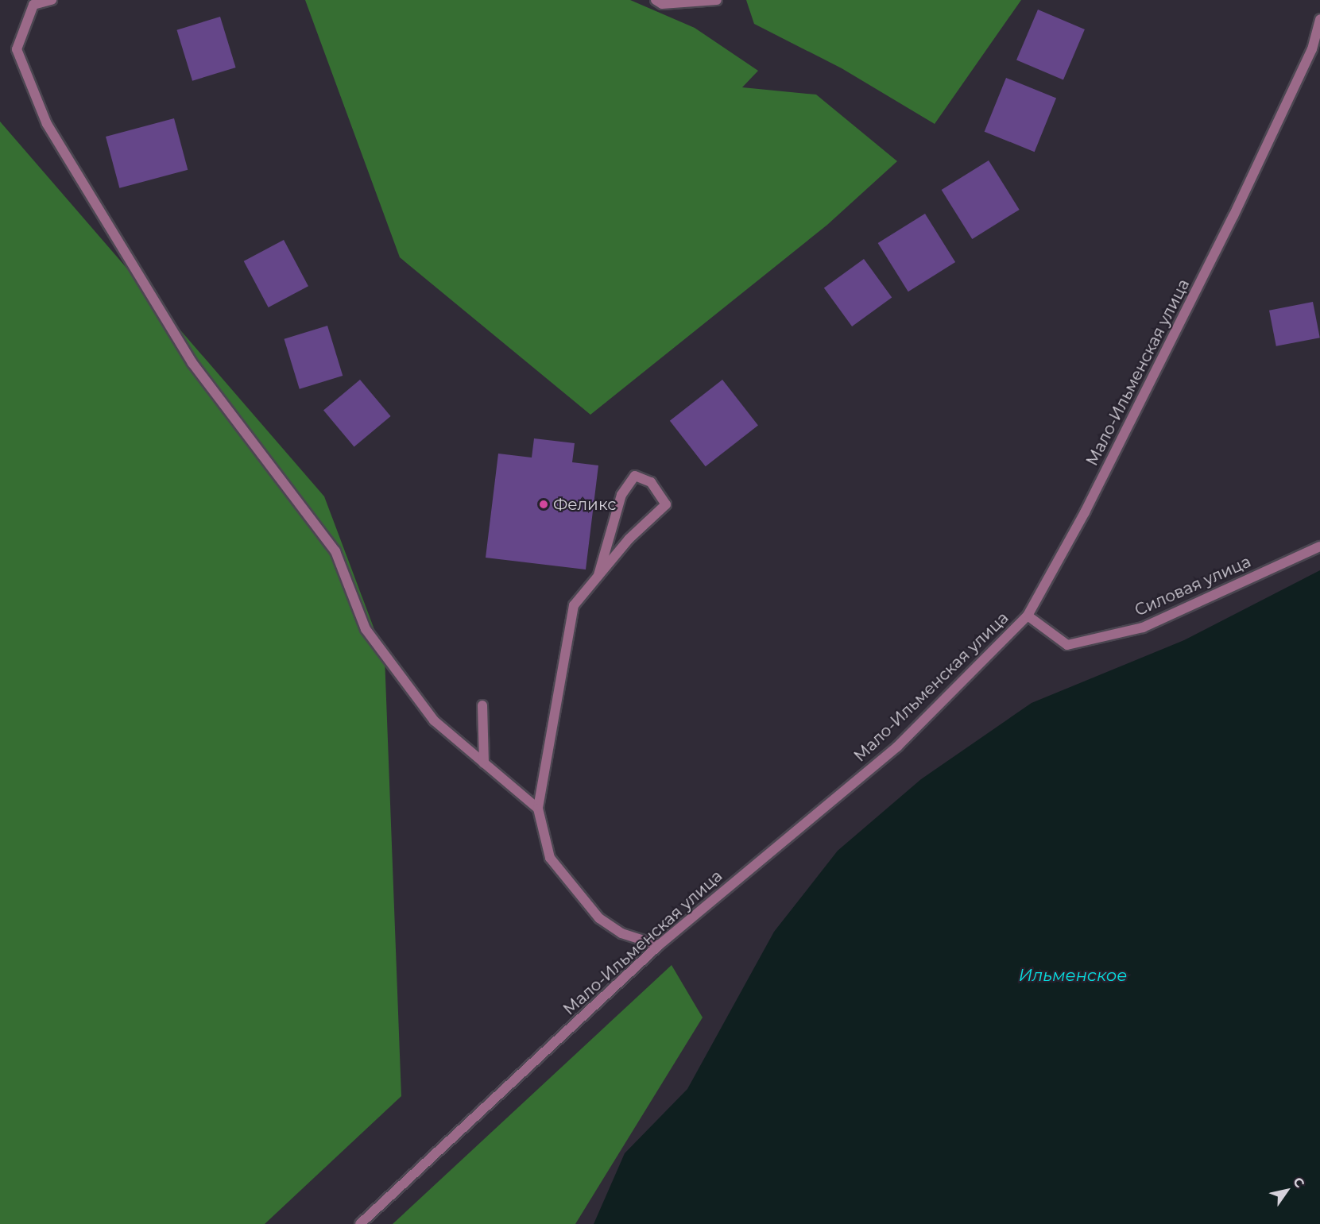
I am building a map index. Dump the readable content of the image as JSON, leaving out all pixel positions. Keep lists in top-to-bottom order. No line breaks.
{"streets":{"street":["Мало-Ильменская улица","Силовая улица"]},"crossings":[["Мало-Ильменская улица","Силовая улица"]],"water":["Ильменское"],"places":["Феликс"],"north":"top right"}
